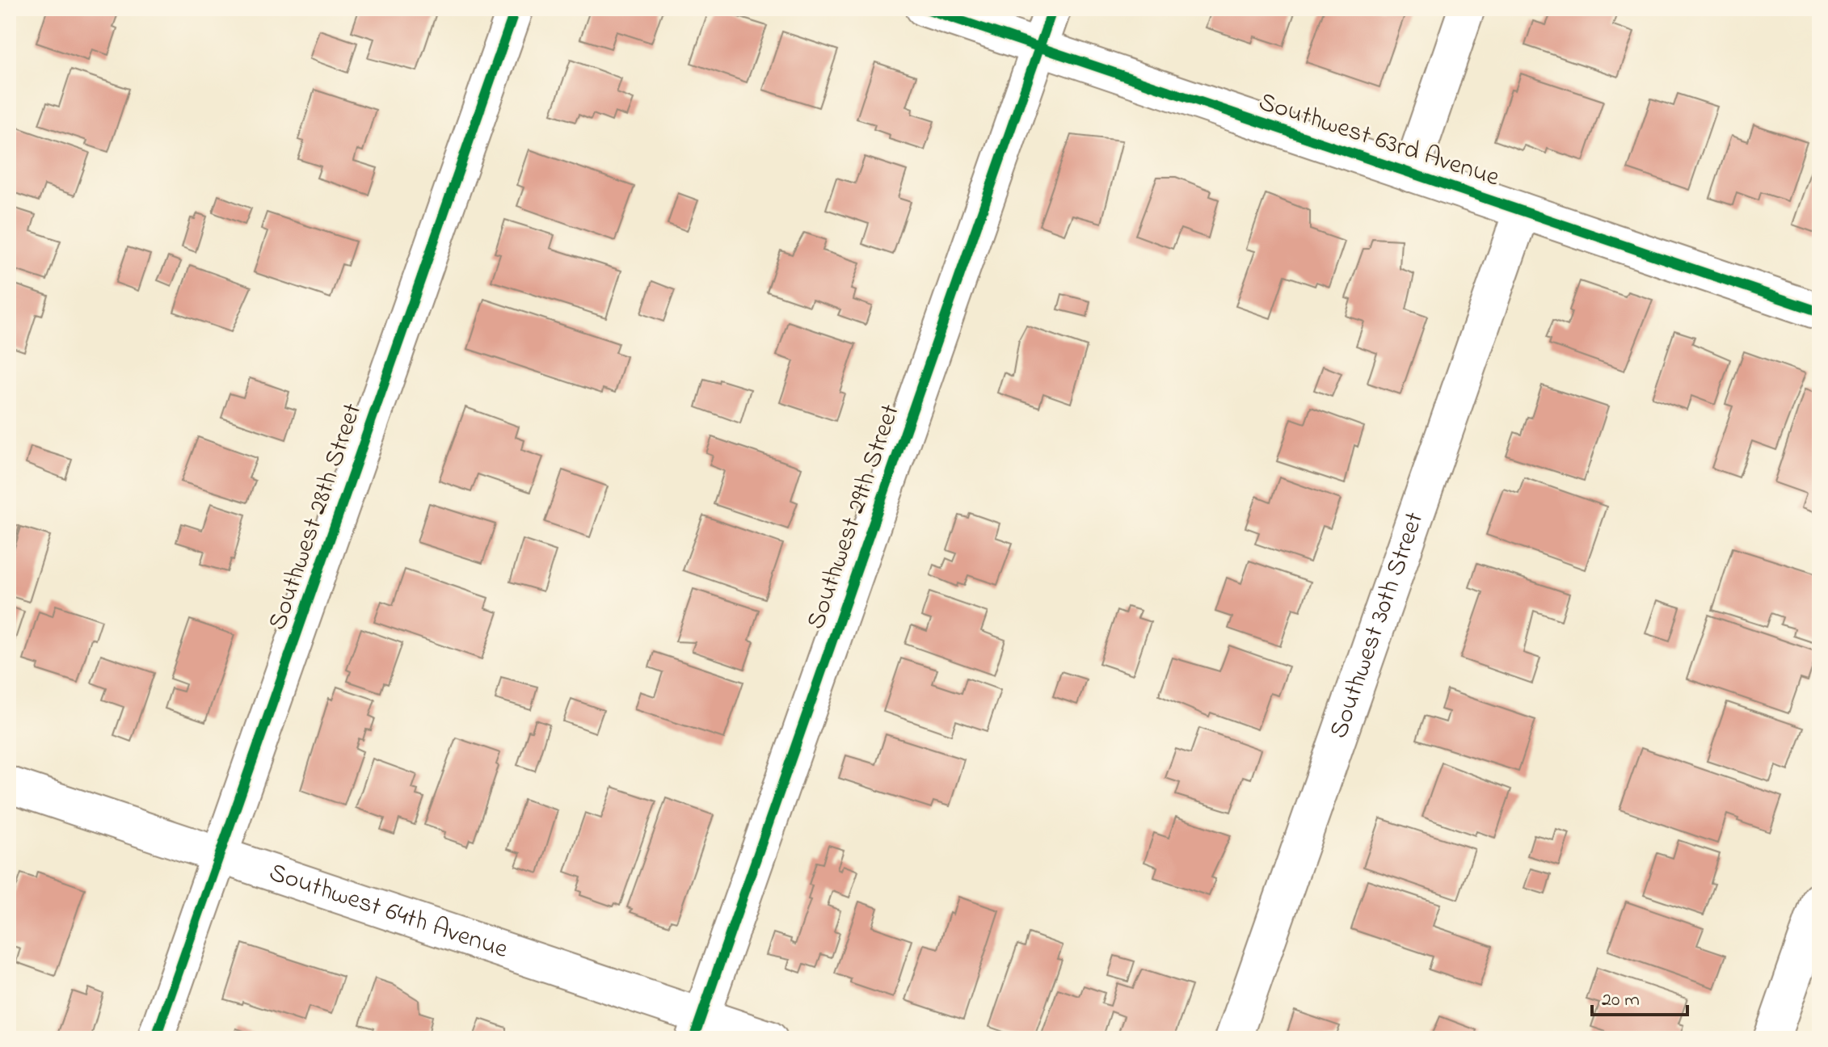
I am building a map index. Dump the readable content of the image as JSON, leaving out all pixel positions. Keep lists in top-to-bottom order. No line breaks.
{"streets":{"street":["Southwest 63rd Avenue","Southwest 28th Street","Southwest 29th Street","Southwest 30th Street","Southwest 64th Avenue"]},"crossings":[["Southwest 63rd Avenue","Southwest 29th Street"],["Southwest 63rd Avenue","Southwest 30th Street"],["Southwest 28th Street","Southwest 64th Avenue"],["Southwest 29th Street","Southwest 64th Avenue"]],"scale_bar":"20 m"}
